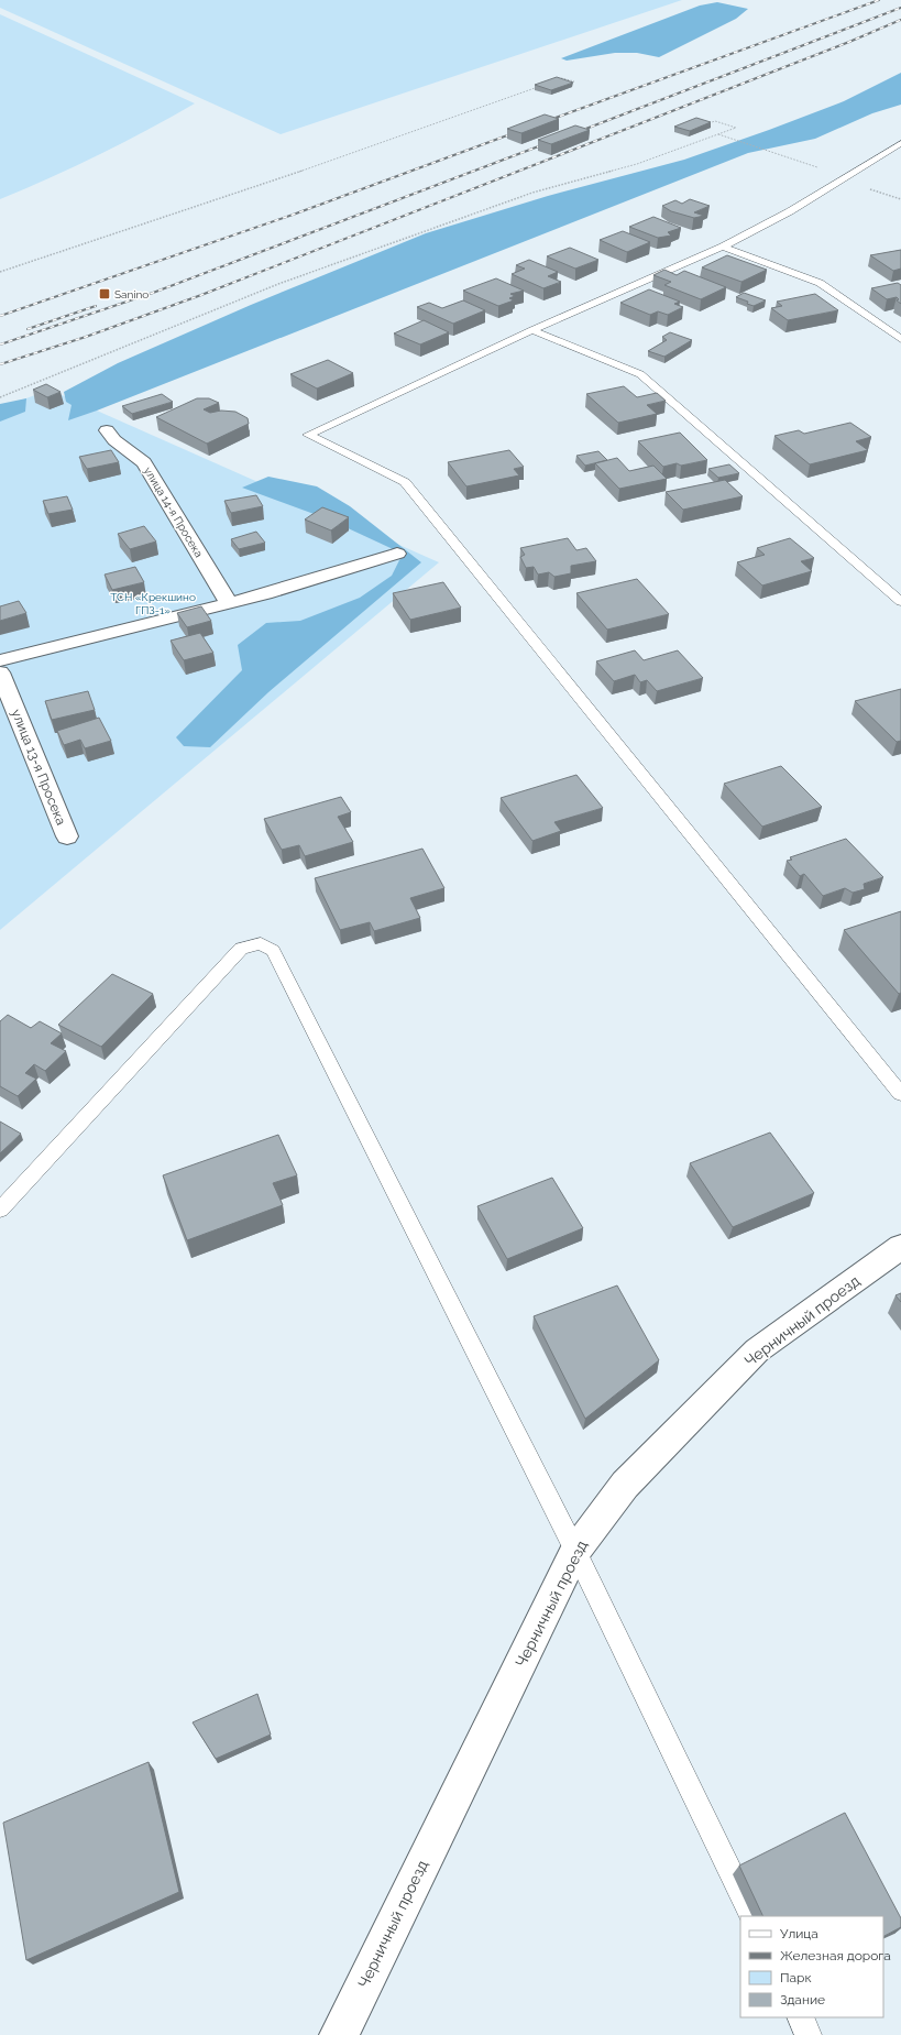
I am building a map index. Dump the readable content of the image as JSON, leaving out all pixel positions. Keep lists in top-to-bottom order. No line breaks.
{"streets":{"street":["улица 14-я Просека","улица 13-я Просека","Черничный проезд"]},"parks":["ТСН «Крекшино ГПЗ-1»"],"places":{"transit":["Sanino"]},"legend":["Улица","Железная дорога","Парк","Здание"]}
